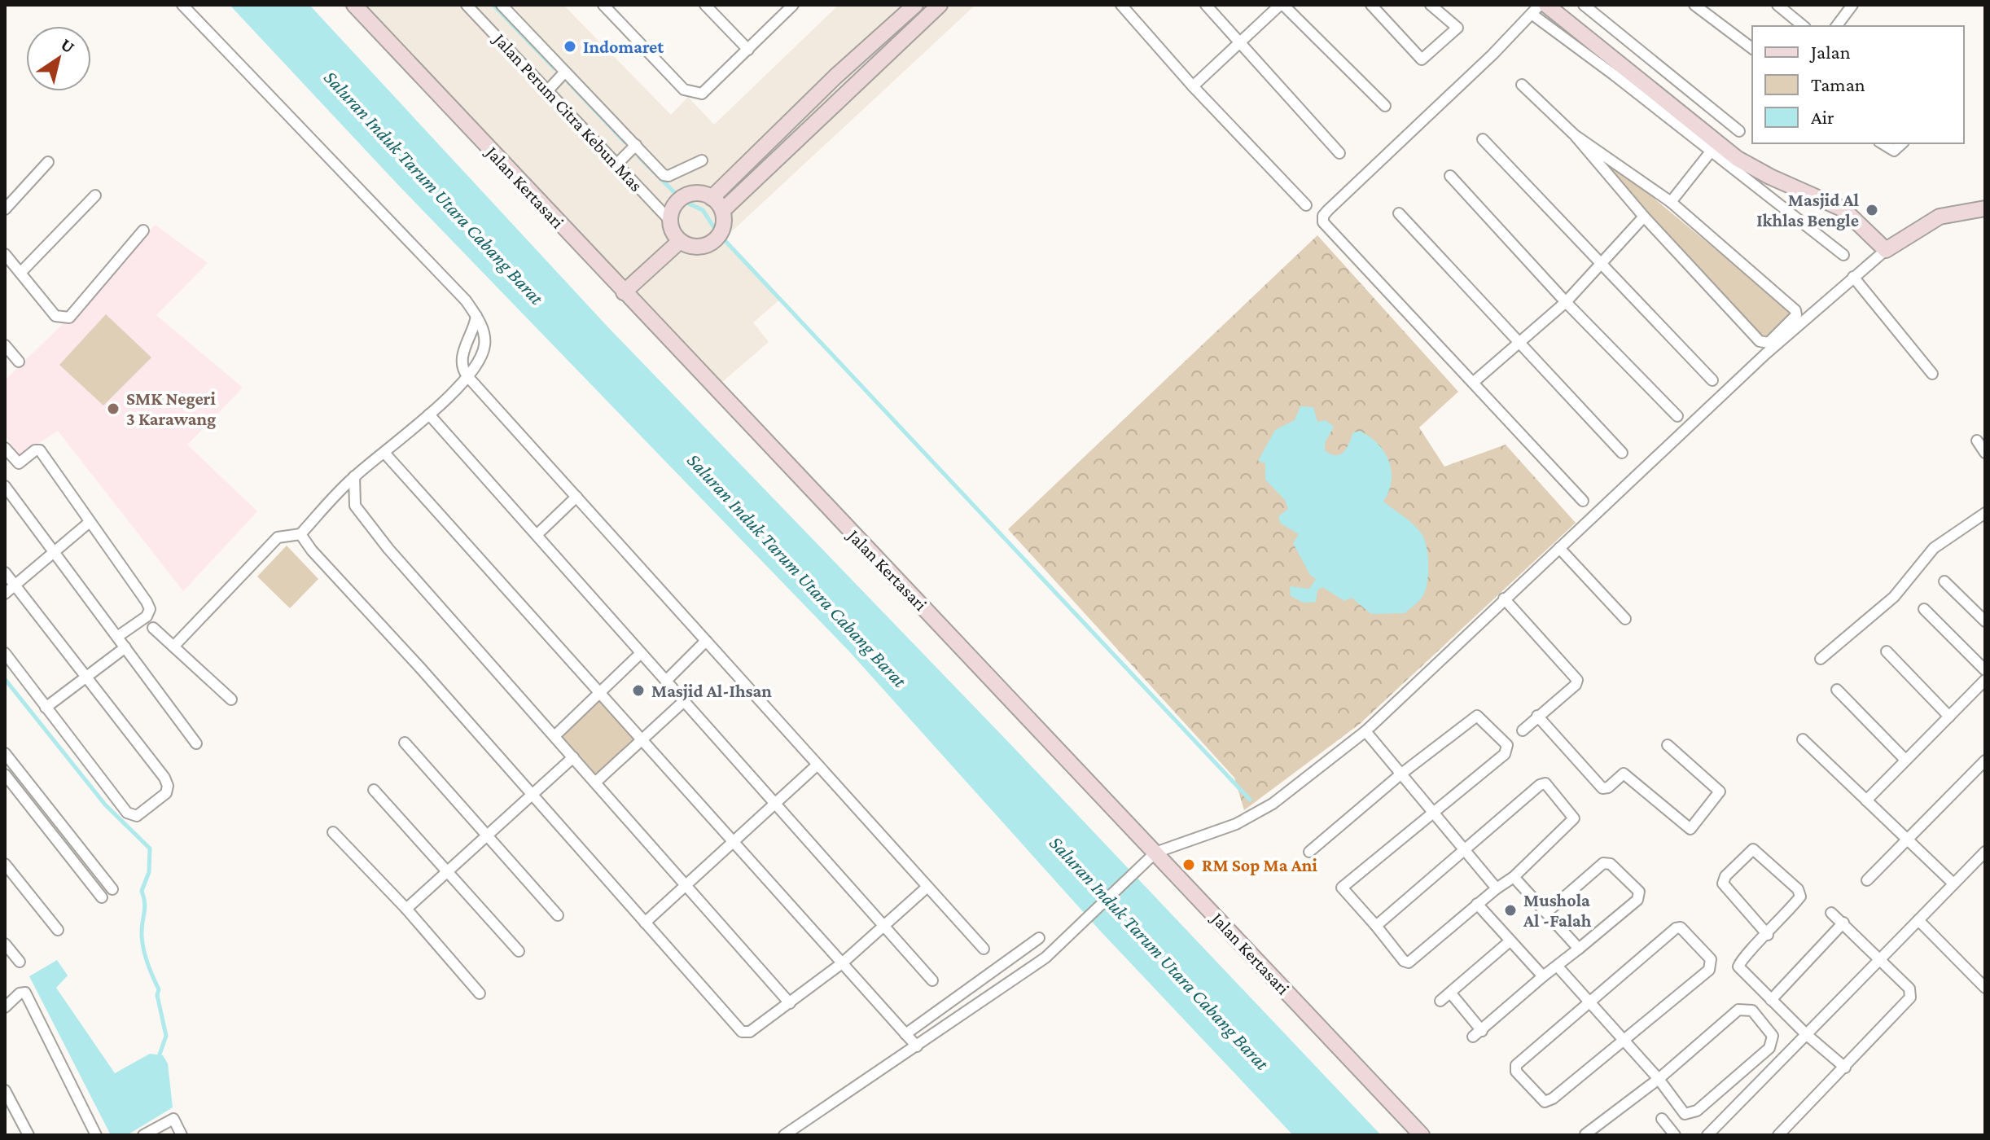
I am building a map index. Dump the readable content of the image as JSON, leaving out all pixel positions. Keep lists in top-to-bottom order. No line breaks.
{"streets":{"street":["Jalan Perum Citra Kebun Mas","Jalan Kertasari"]},"water":["Saluran Induk Tarum Utara Cabang Barat"],"places":["Indomaret","Masjid Al Ikhlas Bengle","SMK Negeri 3 Karawang","Masjid Al-Ihsan","RM Sop Ma Ani","Mushola Al -Falah"],"legend":["Jalan","Taman","Air"],"north":"top right"}
